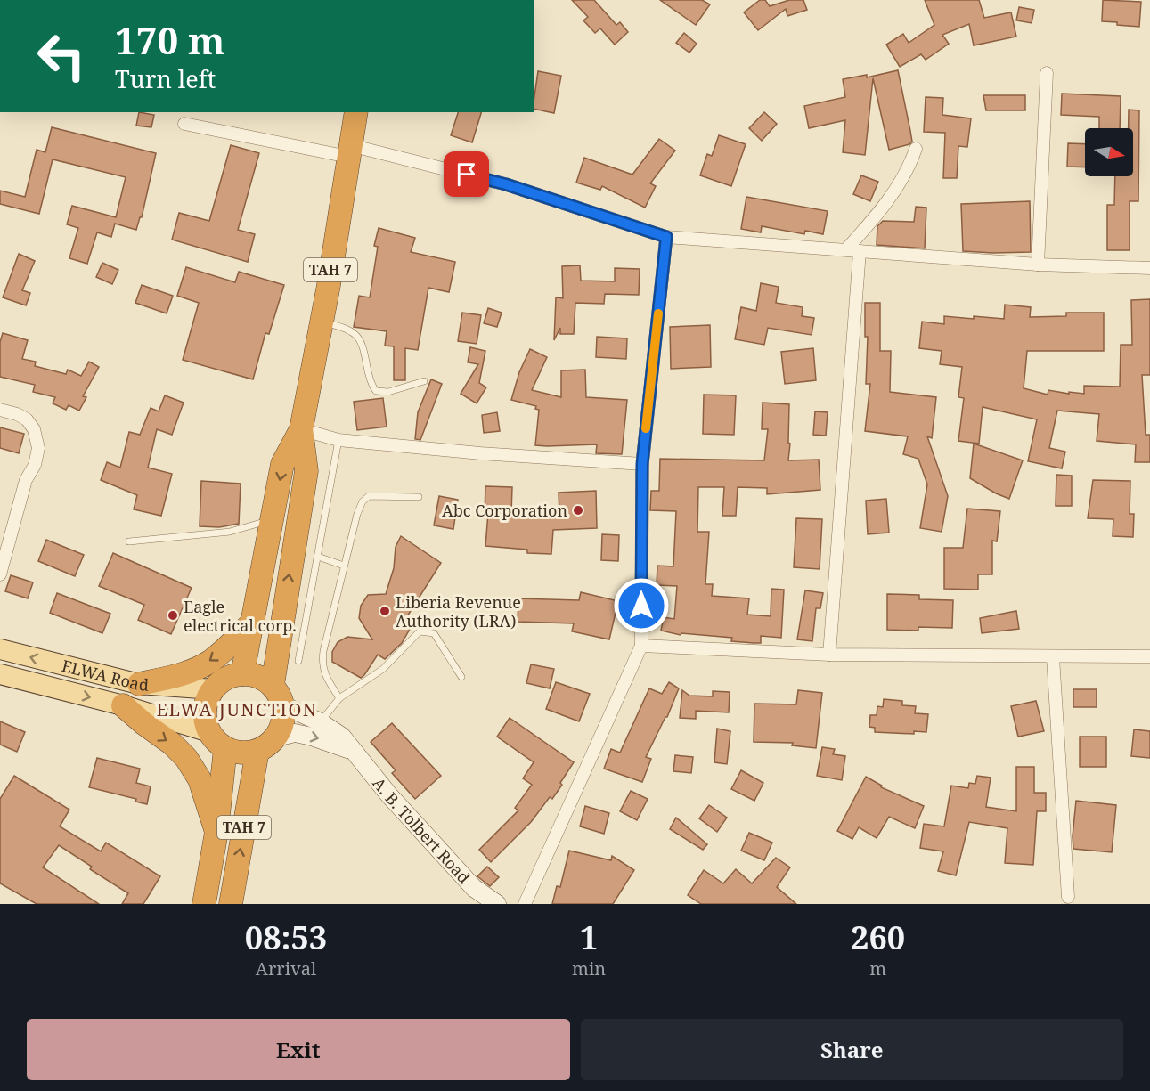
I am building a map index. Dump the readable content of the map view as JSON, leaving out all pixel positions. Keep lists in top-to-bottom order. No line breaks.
{"streets":{"highway":["TAH 7"],"main road":["ELWA Road"],"street":["A. B. Tolbert Road"]},"crossings":[["TAH 7","ELWA Road"],["TAH 7","A. B. Tolbert Road"],["ELWA Road","A. B. Tolbert Road"]],"districts":["ELWA JUNCTION"],"places":["Abc Corporation","Liberia Revenue Authority (LRA)","Eagle electrical corp."],"north":"right","page":{"turn":["170 m","Turn left"],"eta":["08:53","Arrival","1","min","260","m"],"buttons":["Exit","Share"]}}
